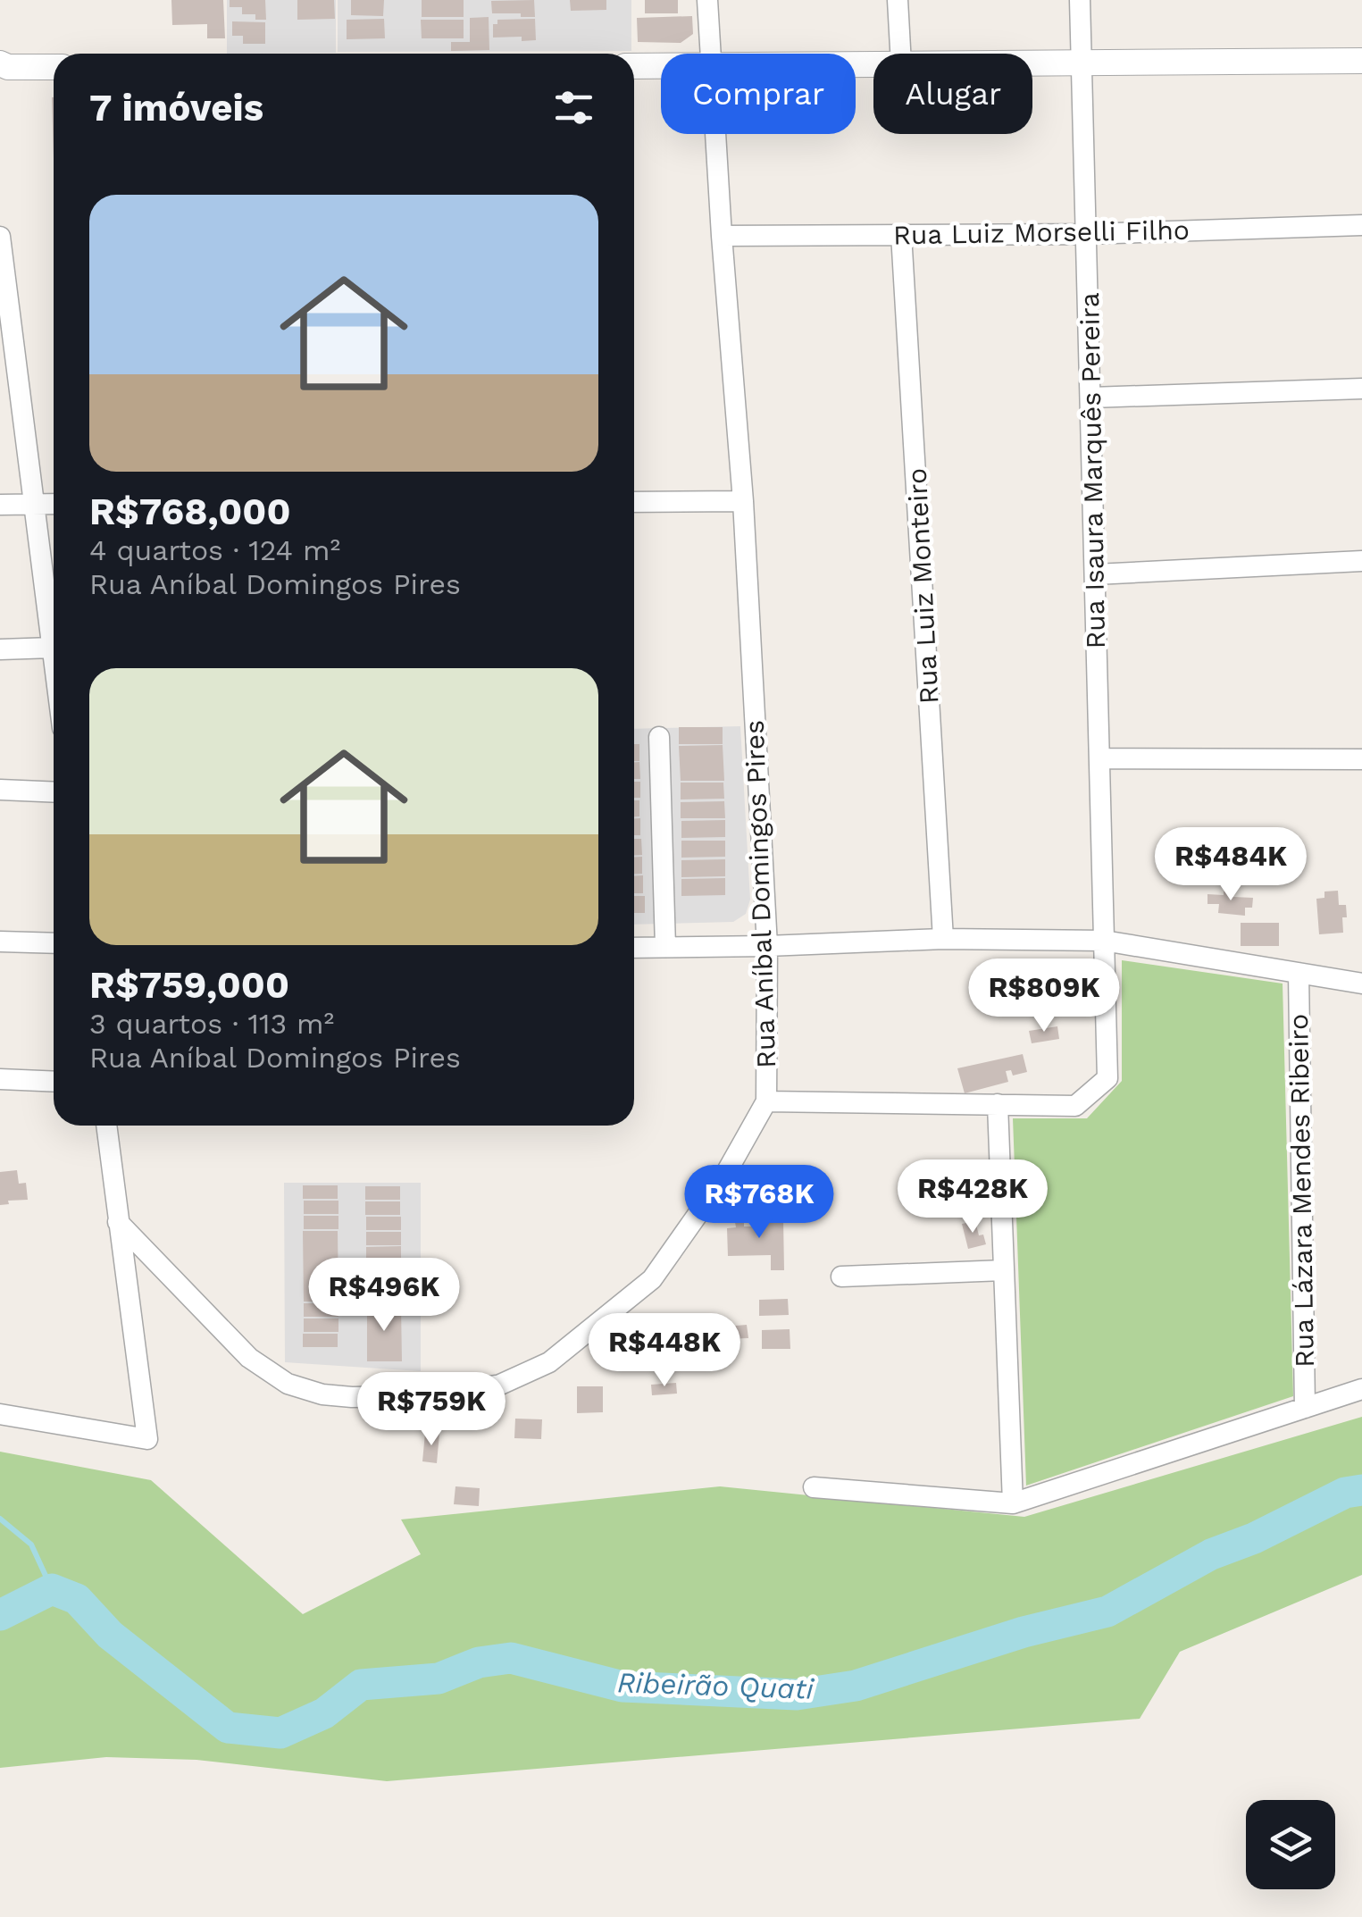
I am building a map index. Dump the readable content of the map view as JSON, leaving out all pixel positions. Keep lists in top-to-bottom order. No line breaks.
{"streets":{"street":["Rua Luiz Morselli Filho","Rua Isaura Marquês Pereira","Rua Luiz Monteiro","Rua Aníbal Domingos Pires","Rua Lázara Mendes Ribeiro"]},"crossings":[["Rua Luiz Morselli Filho","Rua Isaura Marquês Pereira"],["Rua Luiz Morselli Filho","Rua Luiz Monteiro"],["Rua Luiz Morselli Filho","Rua Aníbal Domingos Pires"]],"water":["Ribeirão Quati"],"page":{"chip":["Comprar","Alugar"],"heading":"7 imóveis","list":[{"name":"R$768,000","note":"4 quartos · 124 m² · Rua Aníbal Domingos Pires"},{"name":"R$759,000","note":"3 quartos · 113 m² · Rua Aníbal Domingos Pires"}],"price":["R$484K","R$809K","R$428K","R$768K","R$496K","R$448K","R$759K"]}}
